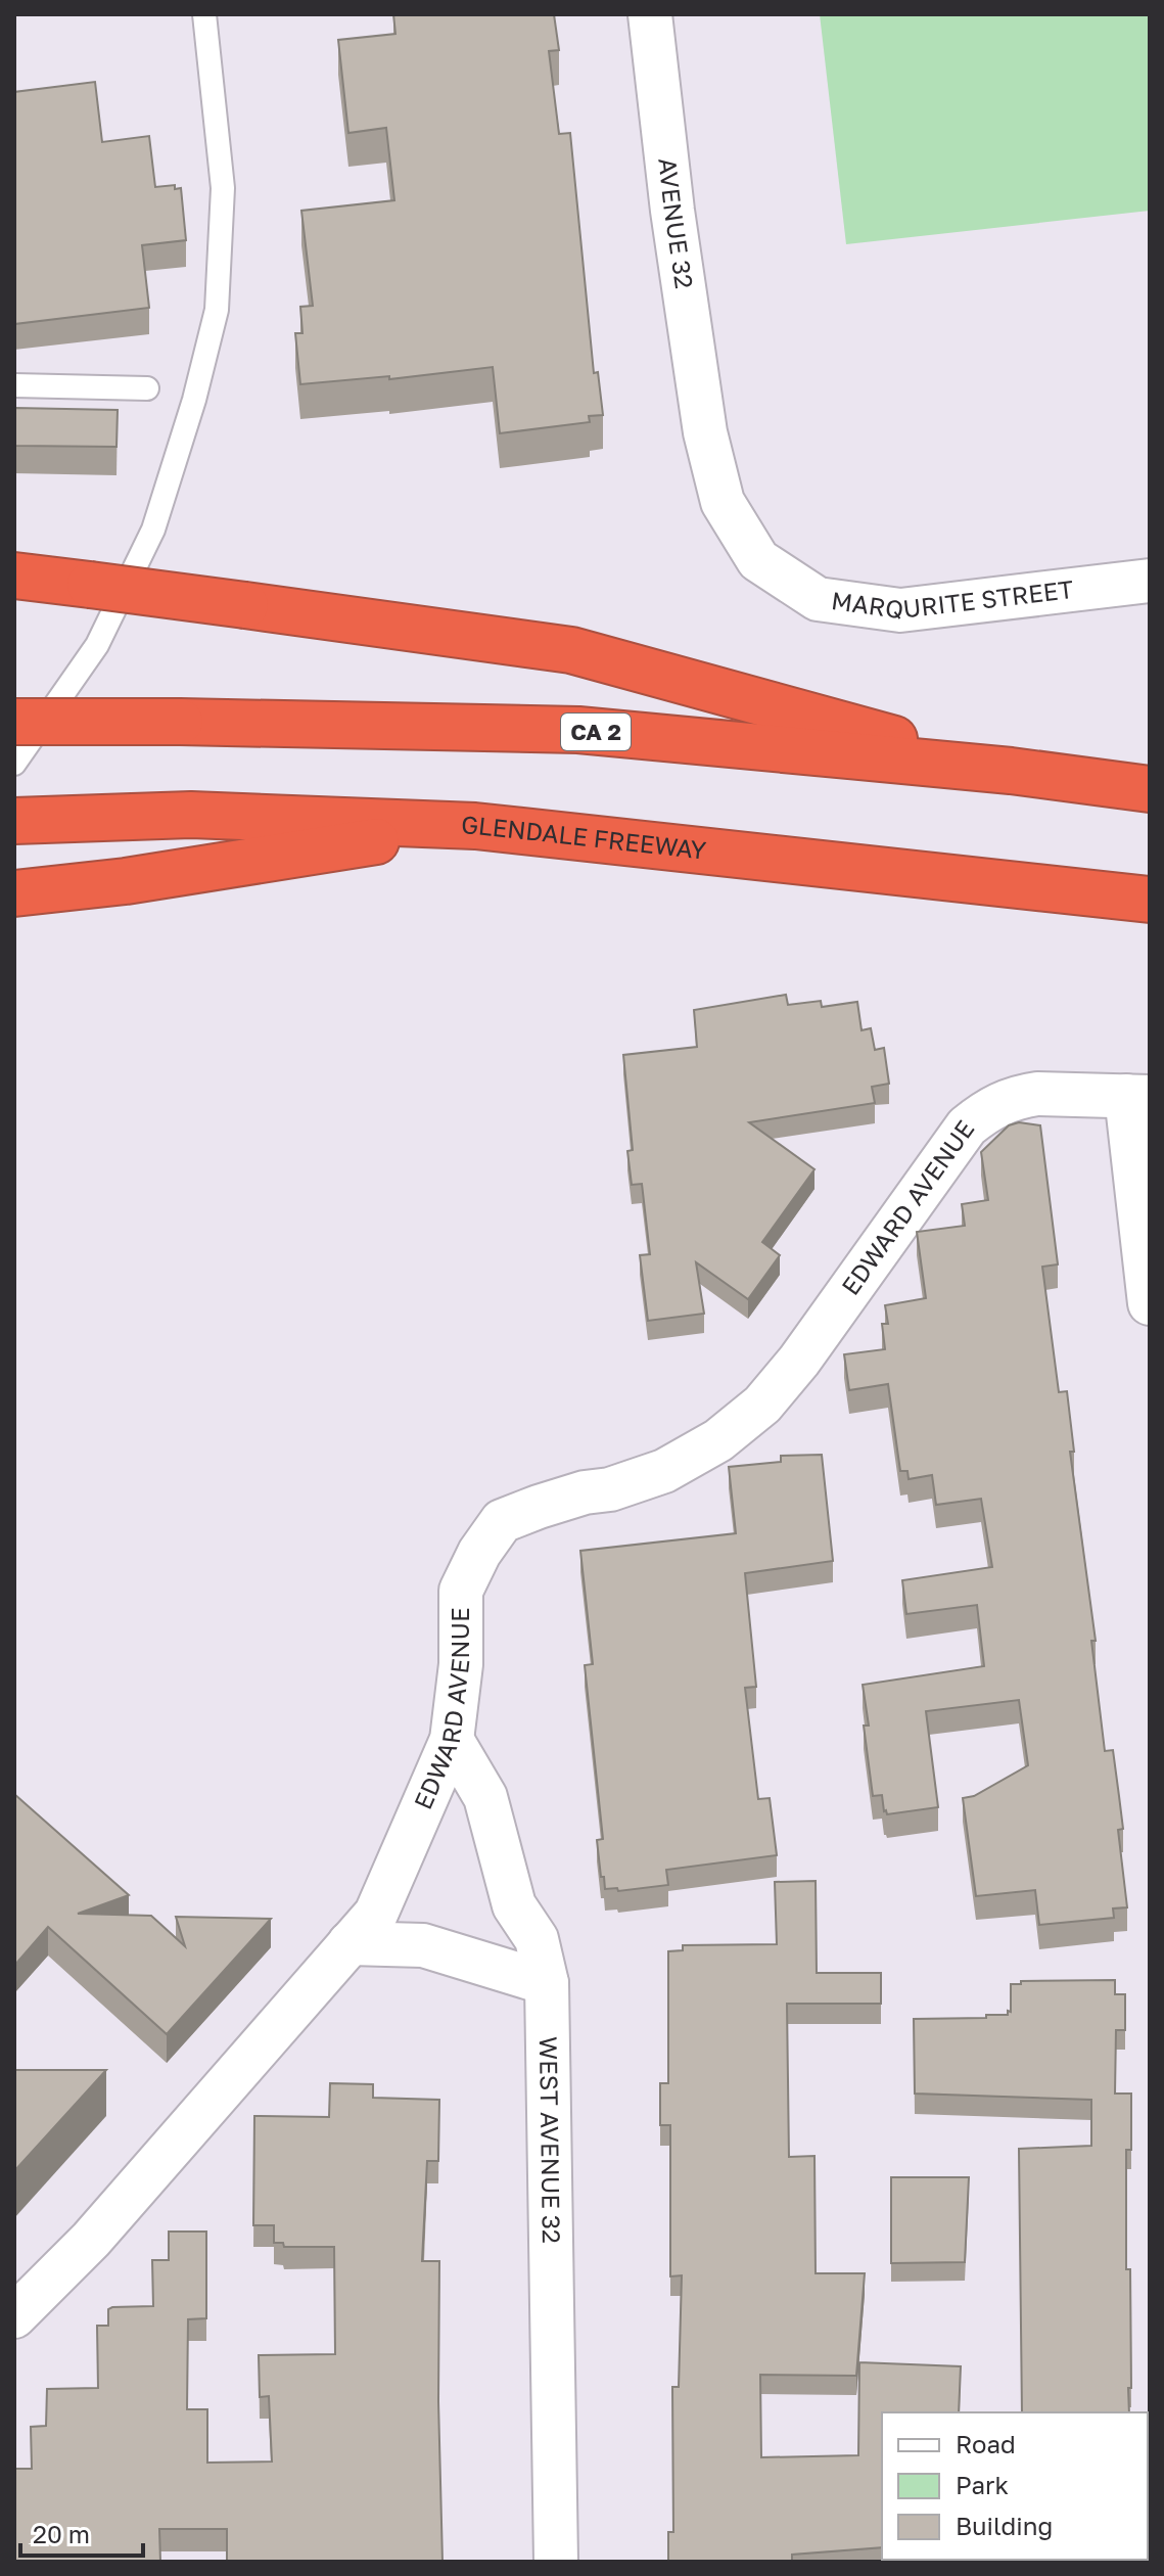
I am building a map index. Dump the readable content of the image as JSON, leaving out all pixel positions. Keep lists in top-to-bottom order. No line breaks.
{"streets":{"highway":["CA 2","GLENDALE FREEWAY"],"street":["AVENUE 32","MARQURITE STREET","EDWARD AVENUE","WEST AVENUE 32"]},"crossings":[["AVENUE 32","MARQURITE STREET"],["EDWARD AVENUE","WEST AVENUE 32"]],"legend":["Road","Park","Building"],"scale_bar":"20 m"}
